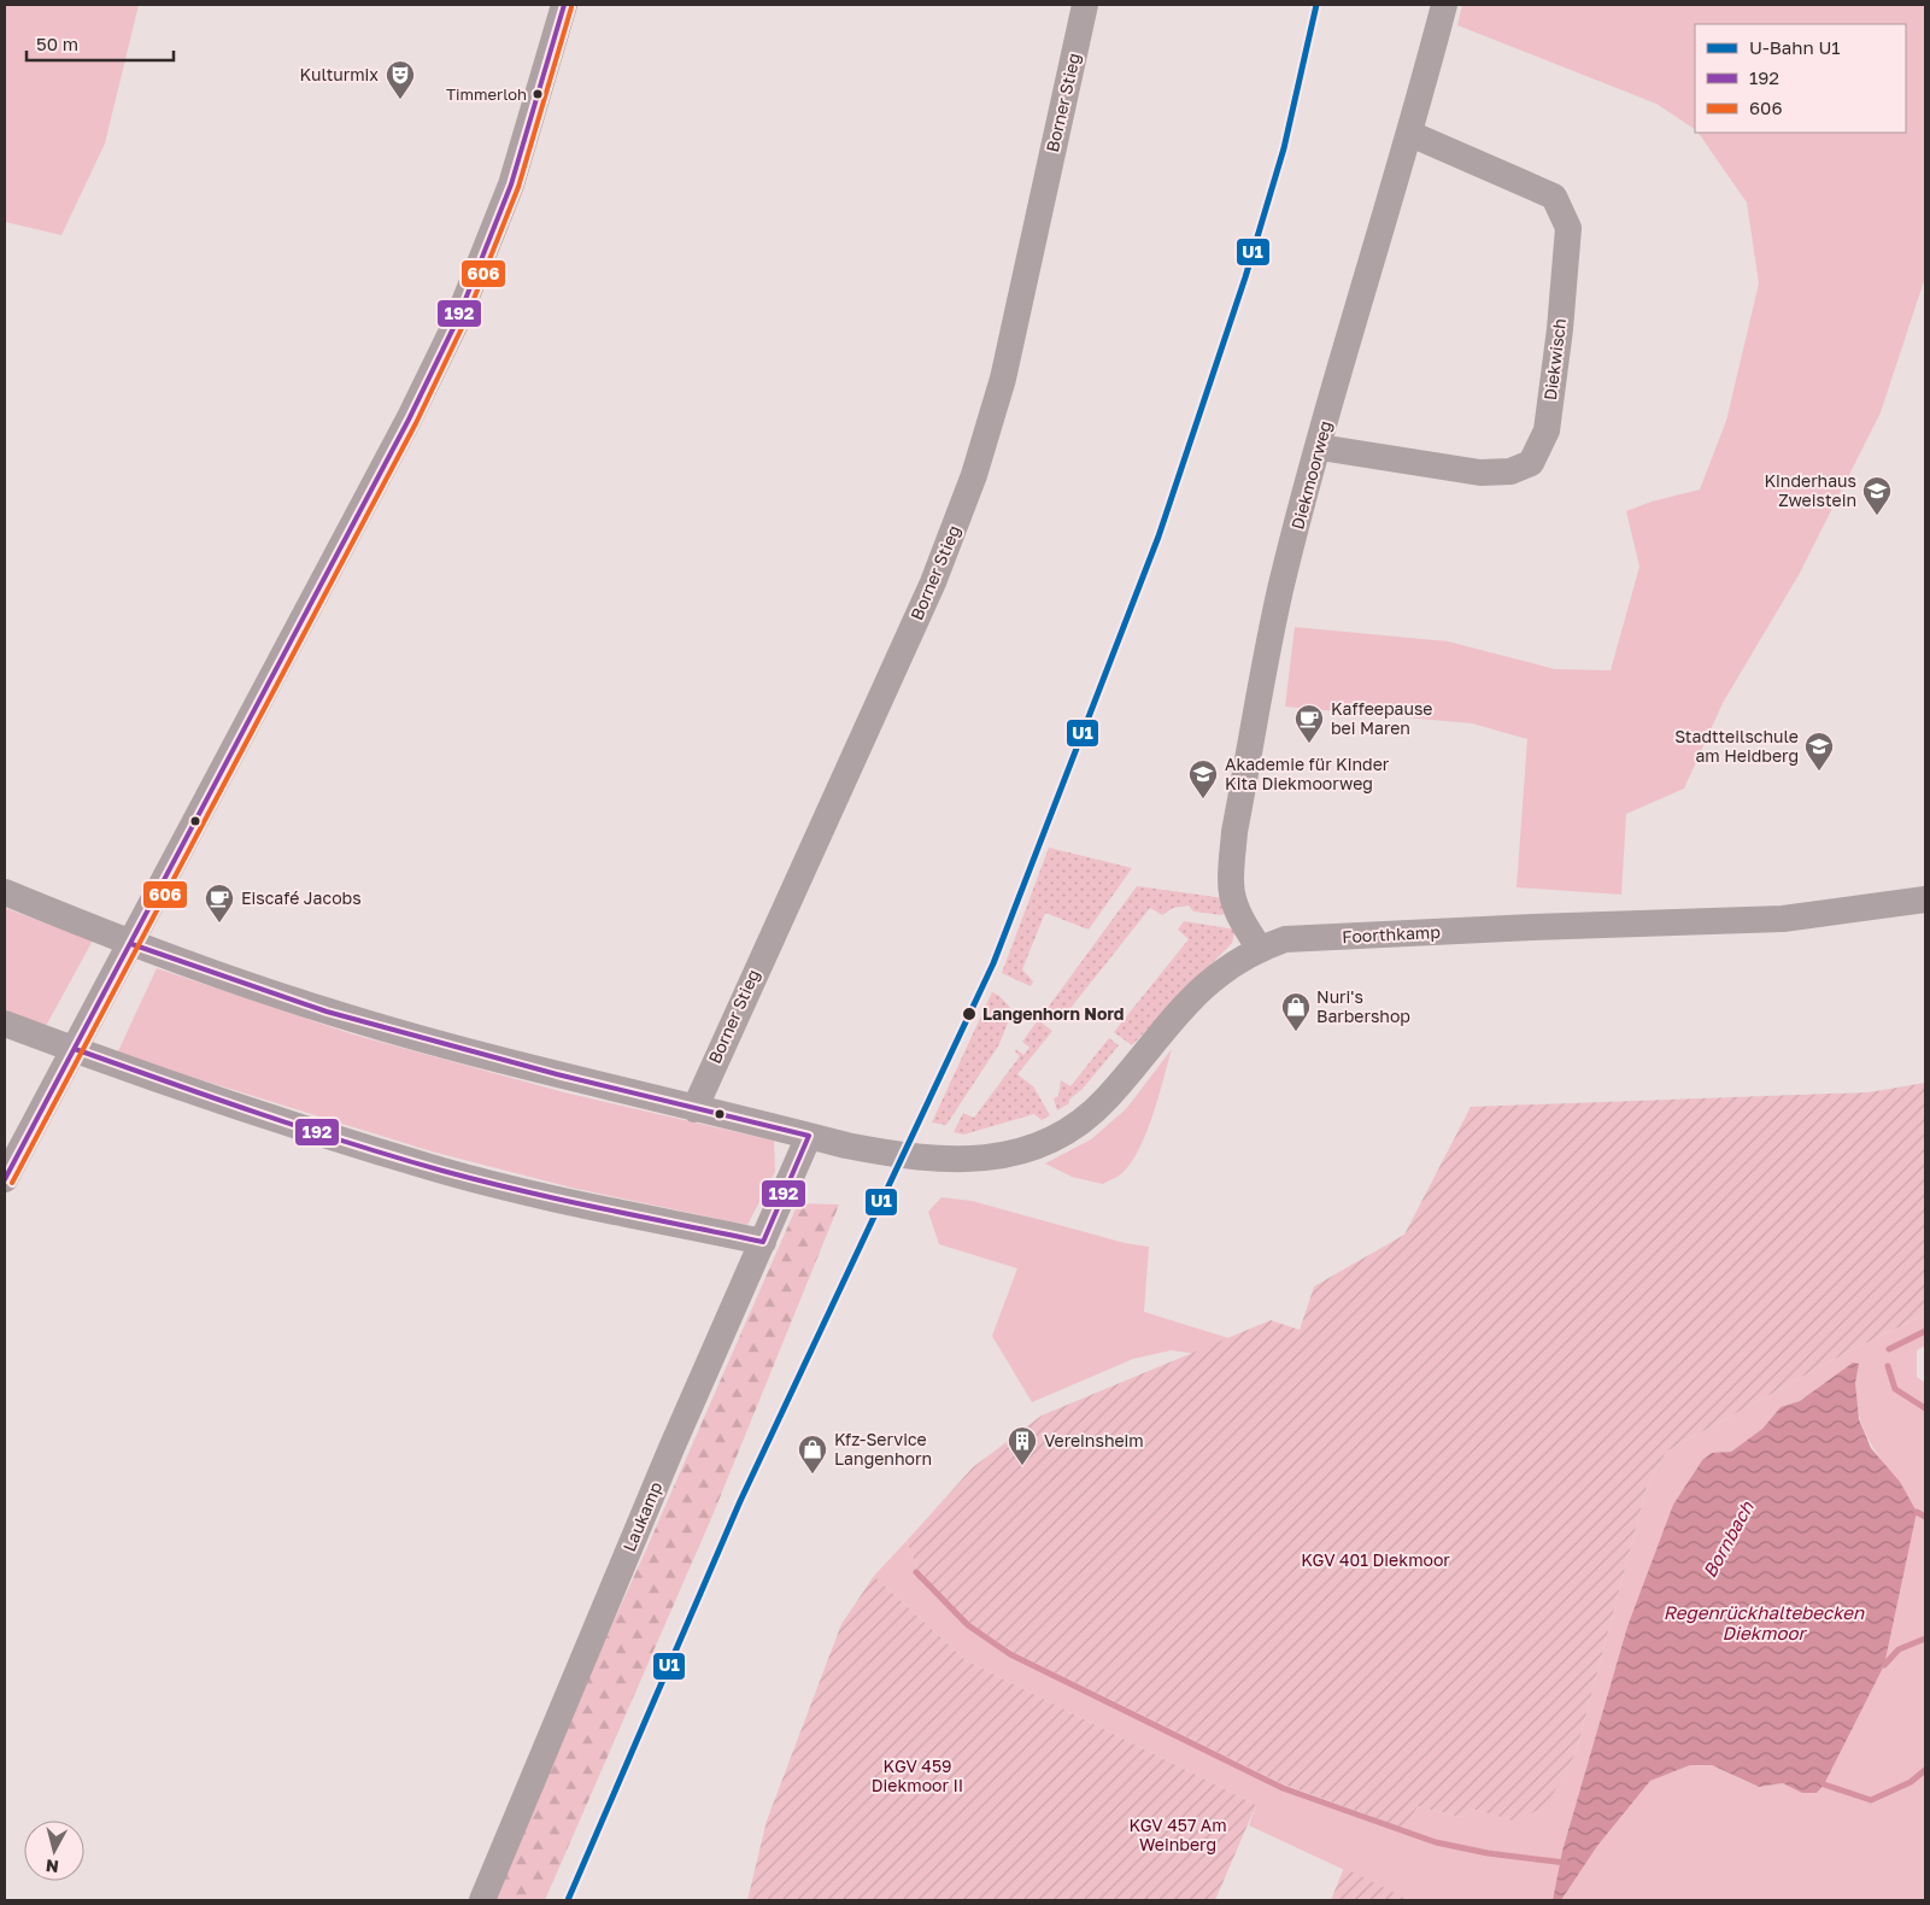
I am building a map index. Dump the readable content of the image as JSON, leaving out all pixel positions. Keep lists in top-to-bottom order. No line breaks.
{"streets":{"street":["Borner Stieg","Diekwisch","Diekmoorweg","Foorthkamp","Laukamp"]},"crossings":[["Borner Stieg","Foorthkamp"],["Diekwisch","Diekmoorweg"],["Diekmoorweg","Foorthkamp"],["Foorthkamp","Laukamp"]],"water":["Bornbach","Regenrückhaltebecken Diekmoor"],"parks":["KGV 401 Diekmoor","KGV 459 Diekmoor II","KGV 457 Am Weinberg"],"places":{"other":["Timmerloh","Langenhorn Nord"],"theatre":["Kulturmix"],"school or university":["Kinderhaus Zweistein","Stadtteilschule am Heidberg","Akademie für Kinder Kita Diekmoorweg"],"cafe":["Kaffeepause bei Maren","Eiscafé Jacobs"],"shop":["Nuri's Barbershop","Kfz-Service Langenhorn"],"building":["Vereinsheim"]},"lines":["metro line U1","transit line 192","transit line 606"],"legend":["U-Bahn U1","192","606"],"scale_bar":"50 m","north":"bottom"}
